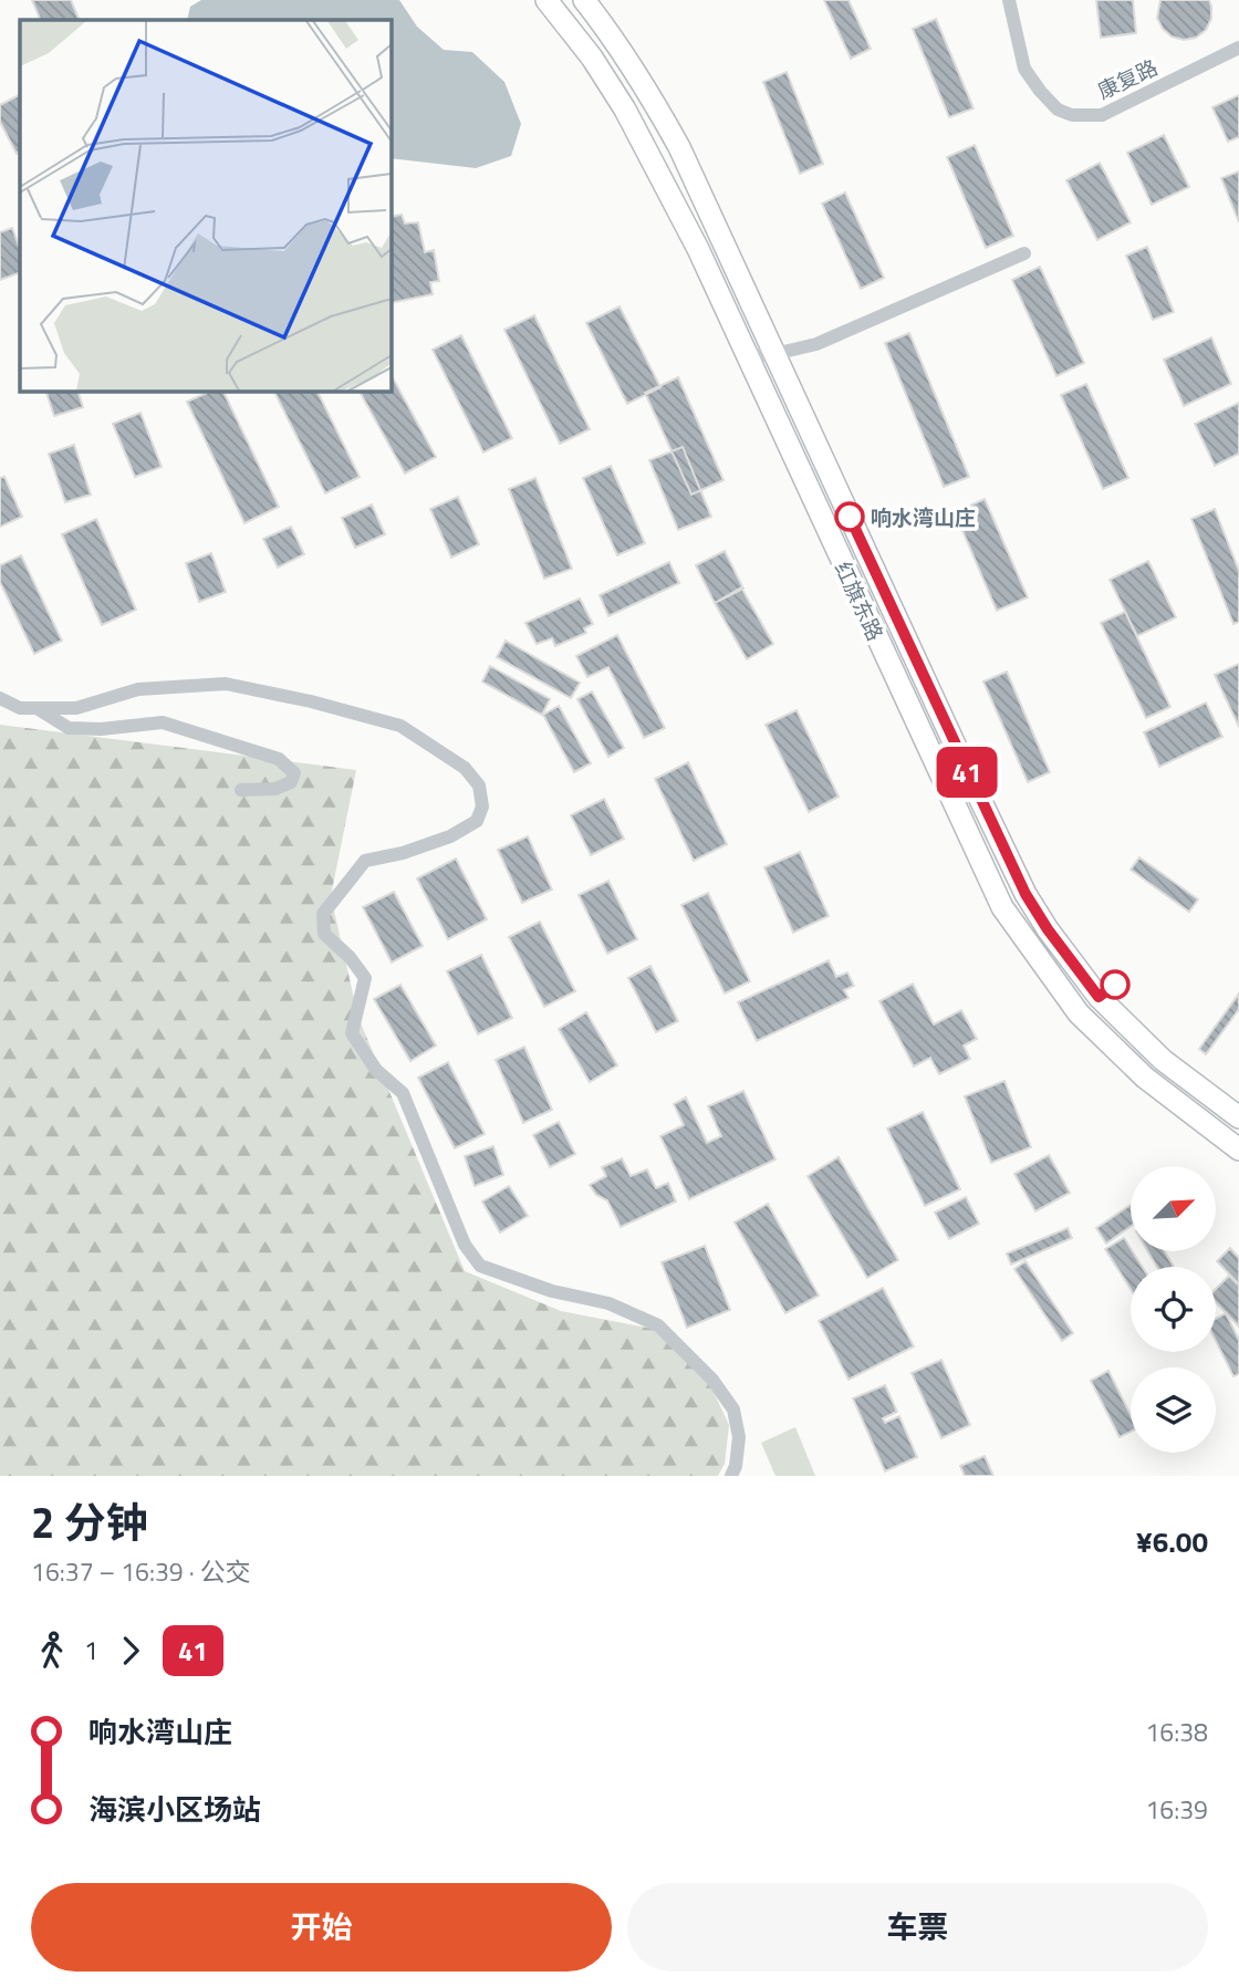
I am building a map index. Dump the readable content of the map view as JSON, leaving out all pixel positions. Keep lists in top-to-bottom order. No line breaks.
{"streets":{"main road":["红旗东路"],"street":["康复路"]},"places":["响水湾山庄"],"lines":["bus line 41"],"north":"top right","page":{"on_map":"41","heading":["2 分钟","16:37 – 16:39 · 公交","¥6.00"],"legs":["1","41"],"list":[{"name":"响水湾山庄","value":"16:38"},{"name":"海滨小区场站","value":"16:39"}],"buttons":["开始","车票"]}}
